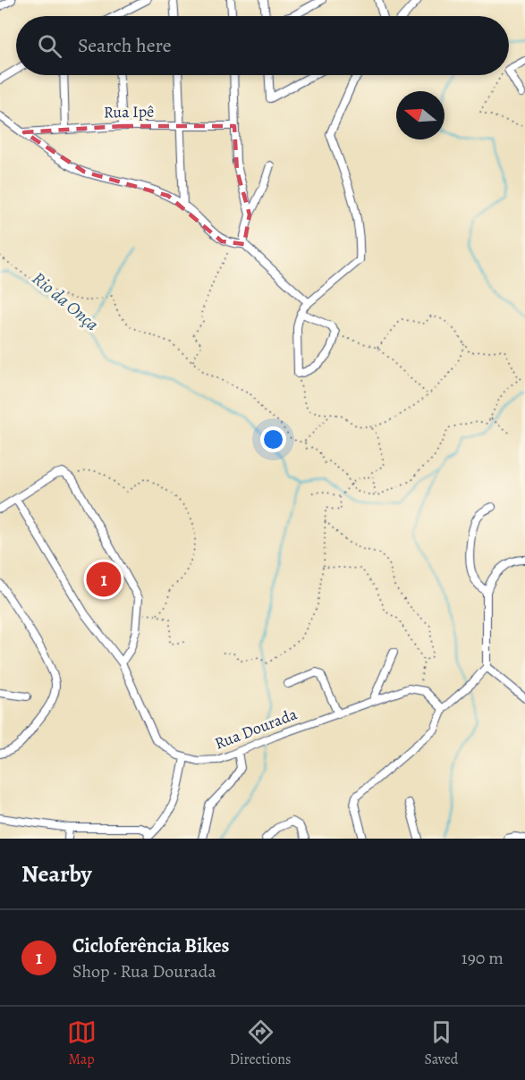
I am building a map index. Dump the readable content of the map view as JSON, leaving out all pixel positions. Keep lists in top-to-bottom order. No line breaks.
{"streets":{"street":["Rua Ipê","Rua Dourada"]},"water":["Rio da Onça"],"north":"left","page":{"search":"Search here","pins":"1","heading":"Nearby","list":[{"mark":"1","name":"Cicloferência Bikes","note":"Shop · Rua Dourada","value":"190 m"}],"nav":["Map","Directions","Saved"]}}
